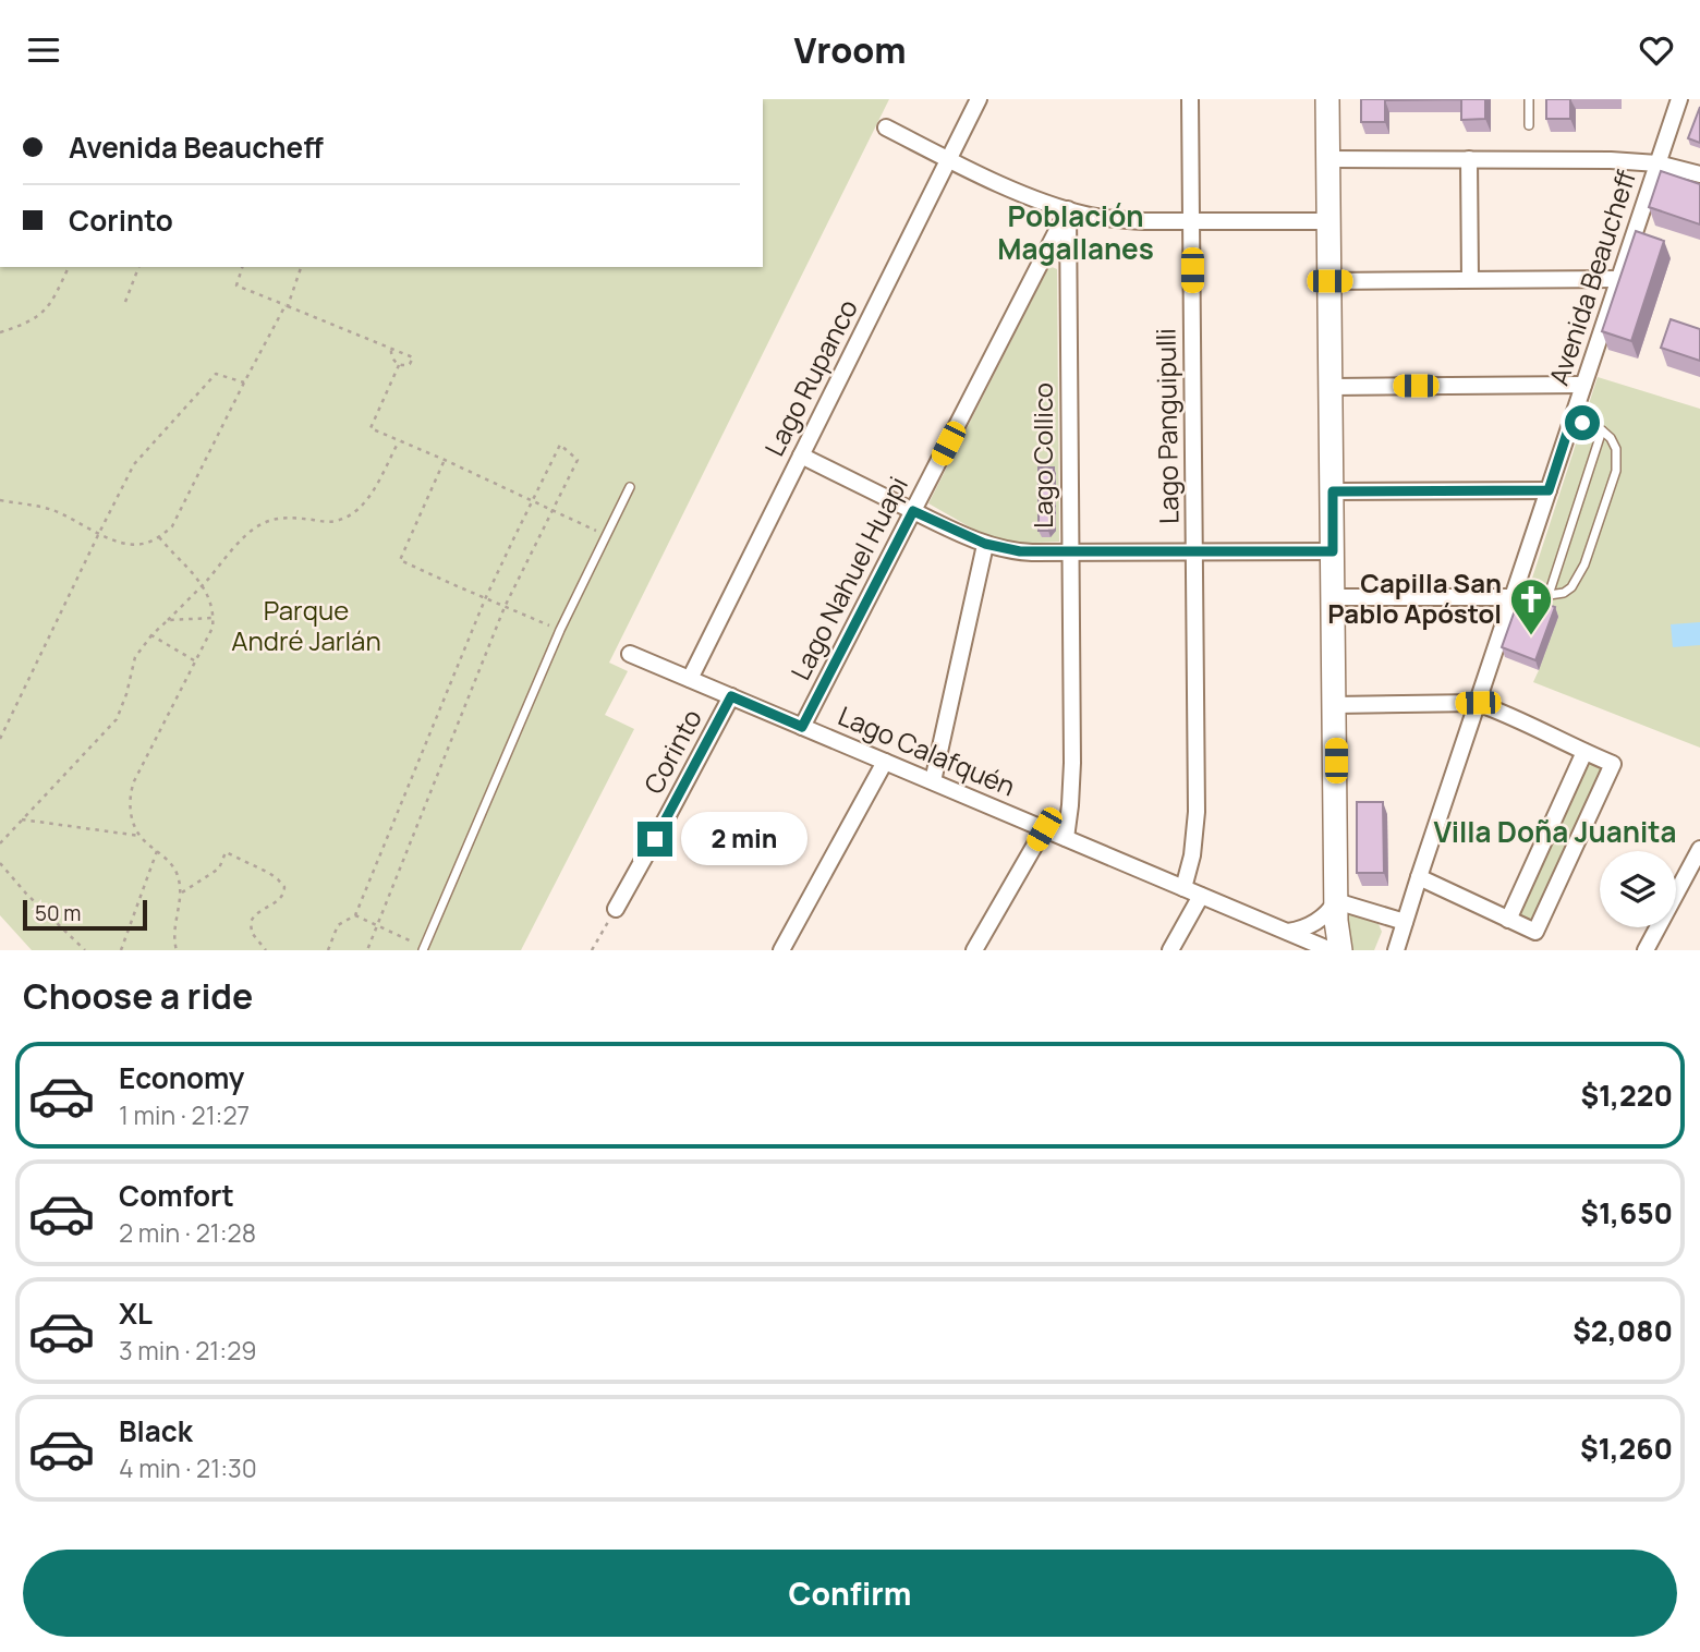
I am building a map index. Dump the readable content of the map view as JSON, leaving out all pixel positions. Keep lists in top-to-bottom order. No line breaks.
{"streets":{"street":["Avenida Beaucheff","Lago Rupanco","Lago Panguipulli","Lago Collico","Lago Nahuel Huapi","Corinto","Lago Calafquén"]},"crossings":[["Lago Rupanco","Lago Calafquén"],["Lago Panguipulli","Lago Calafquén"],["Lago Collico","Lago Nahuel Huapi"],["Lago Collico","Lago Calafquén"],["Lago Nahuel Huapi","Lago Calafquén"],["Corinto","Lago Calafquén"]],"districts":["Población Magallanes","Villa Doña Juanita"],"parks":["Parque André Jarlán"],"places":{"church":["Capilla San Pablo Apóstol"]},"scale_bar":"50 m","page":{"header":"Vroom","banner":["Avenida Beaucheff","Corinto"],"bubble":"2 min","scale":"50 m","heading":"Choose a ride","list":[{"name":"Economy","note":"1 min · 21:27","value":"$1,220"},{"name":"Comfort","note":"2 min · 21:28","value":"$1,650"},{"name":"XL","note":"3 min · 21:29","value":"$2,080"},{"name":"Black","note":"4 min · 21:30","value":"$1,260"}],"buttons":"Confirm"}}
